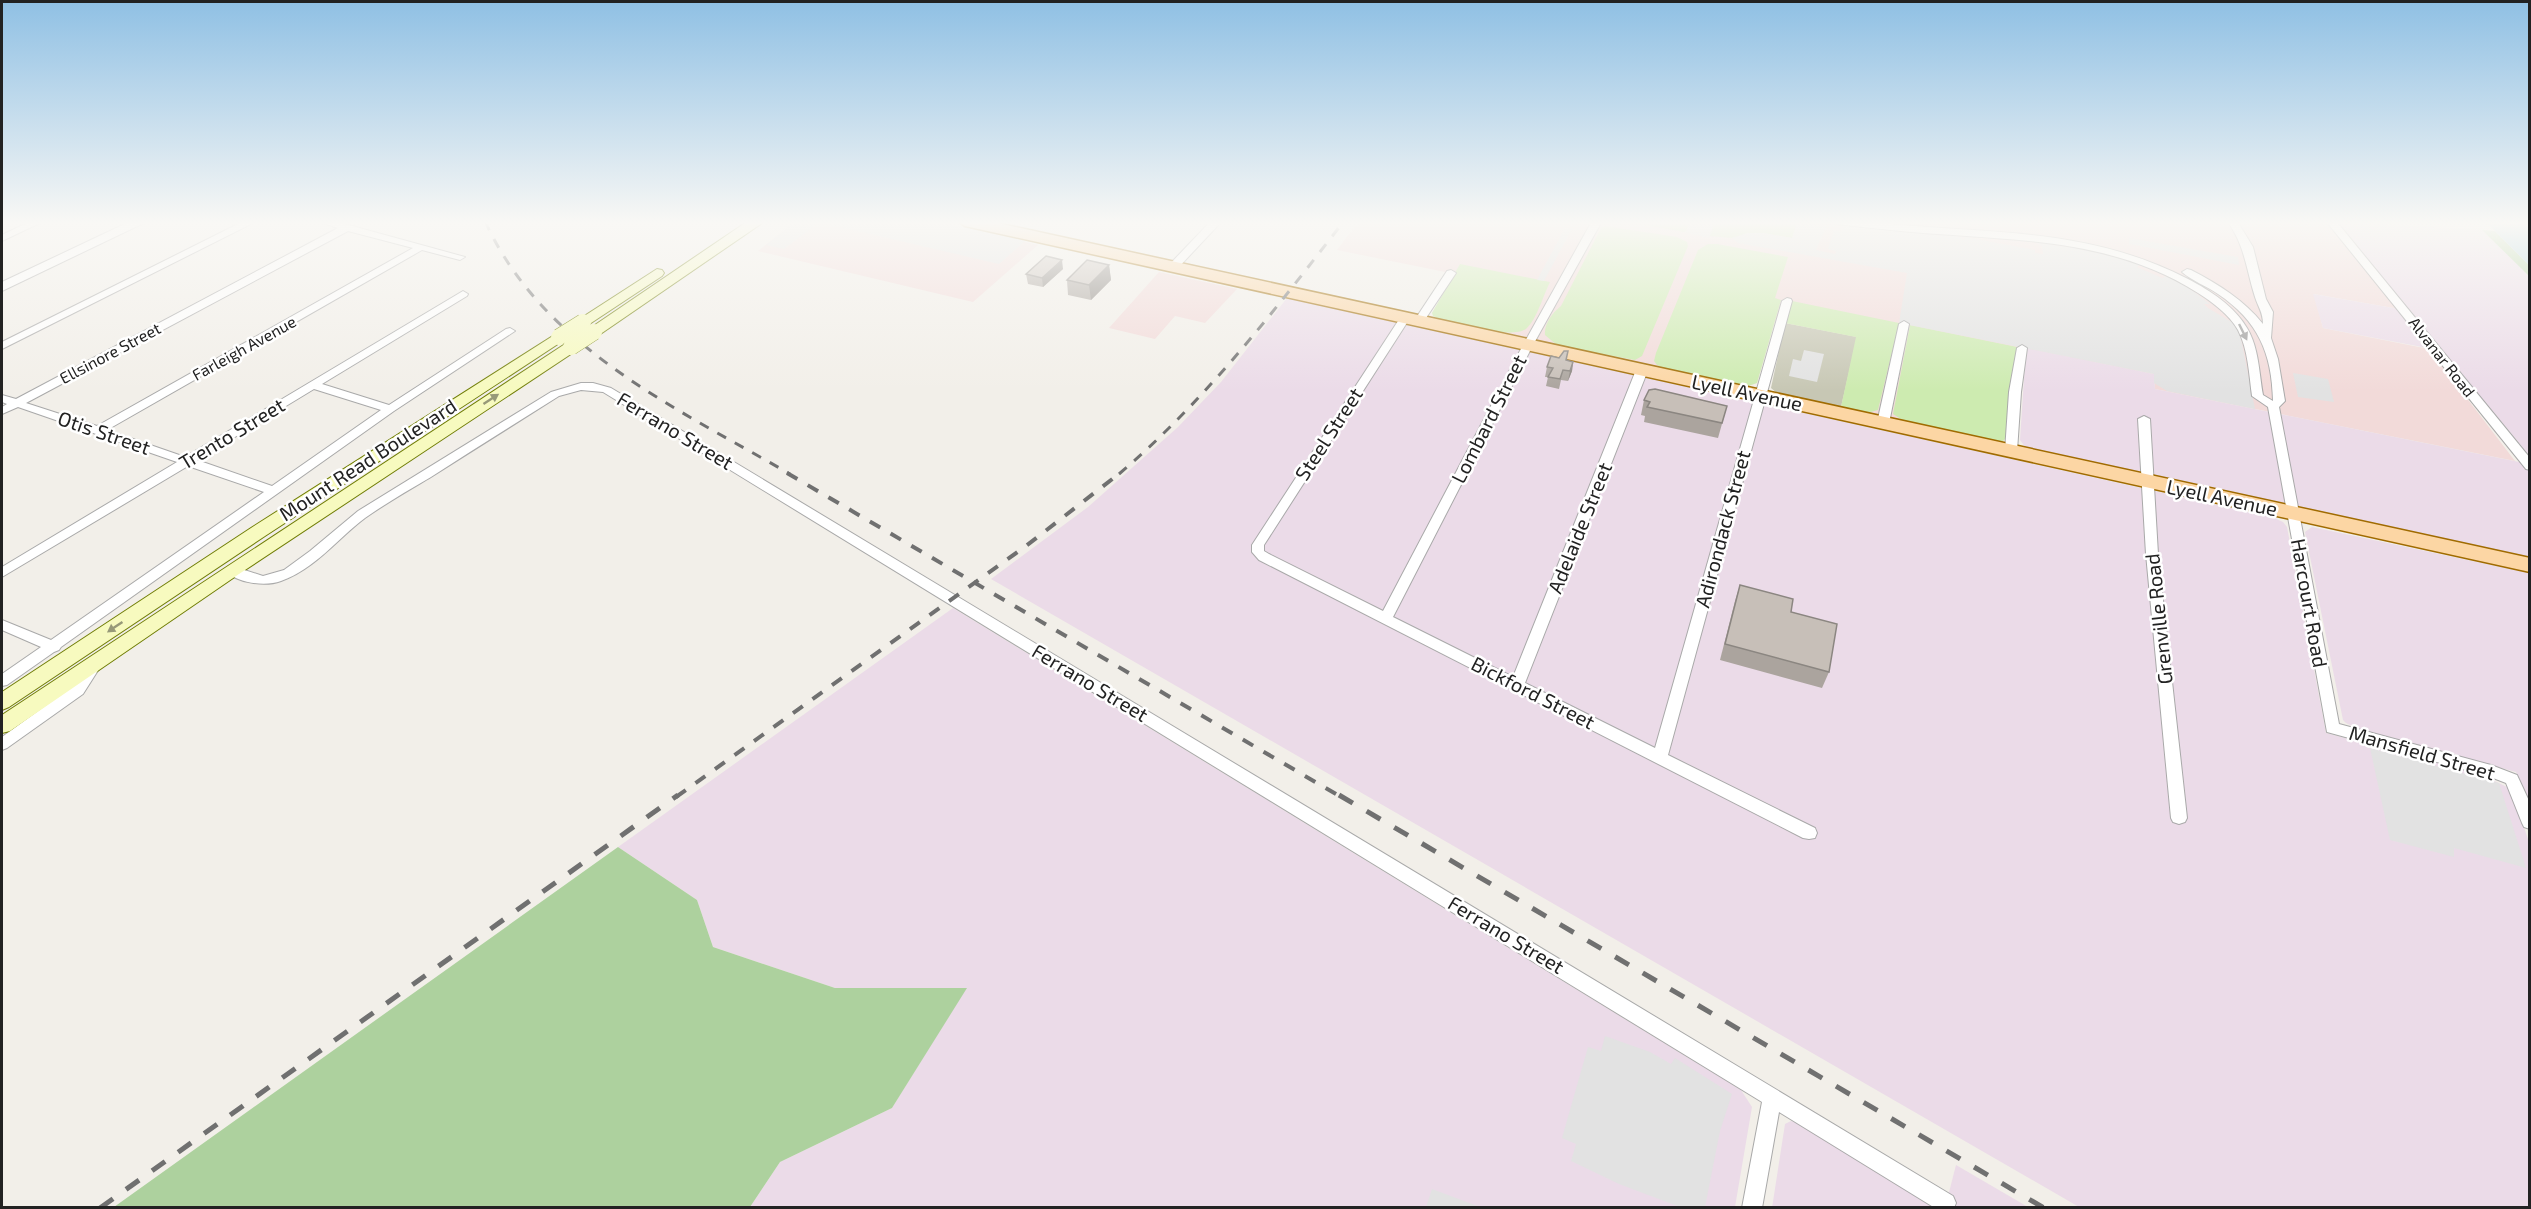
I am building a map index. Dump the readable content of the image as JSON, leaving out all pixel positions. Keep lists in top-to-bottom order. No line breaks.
{"streets":{"main road":["Lyell Avenue","Mount Read Boulevard"],"street":["Farleigh Avenue","Ellsinore Street","Alvanar Road","Lombard Street","Ferrano Street","Otis Street","Trento Street","Steel Street","Adelaide Street","Adirondack Street","Harcourt Road","Grenville Road","Bickford Street","Mansfield Street"]},"crossings":[["Farleigh Avenue","Otis Street"],["Ellsinore Street","Otis Street"],["Lyell Avenue","Lombard Street"],["Lyell Avenue","Steel Street"],["Lyell Avenue","Adelaide Street"],["Lyell Avenue","Adirondack Street"],["Lyell Avenue","Harcourt Road"],["Lyell Avenue","Grenville Road"],["Lombard Street","Bickford Street"],["Ferrano Street","Mount Read Boulevard"],["Otis Street","Trento Street"],["Otis Street","Mount Read Boulevard"],["Steel Street","Bickford Street"],["Adelaide Street","Bickford Street"],["Adirondack Street","Bickford Street"],["Harcourt Road","Mansfield Street"]]}
